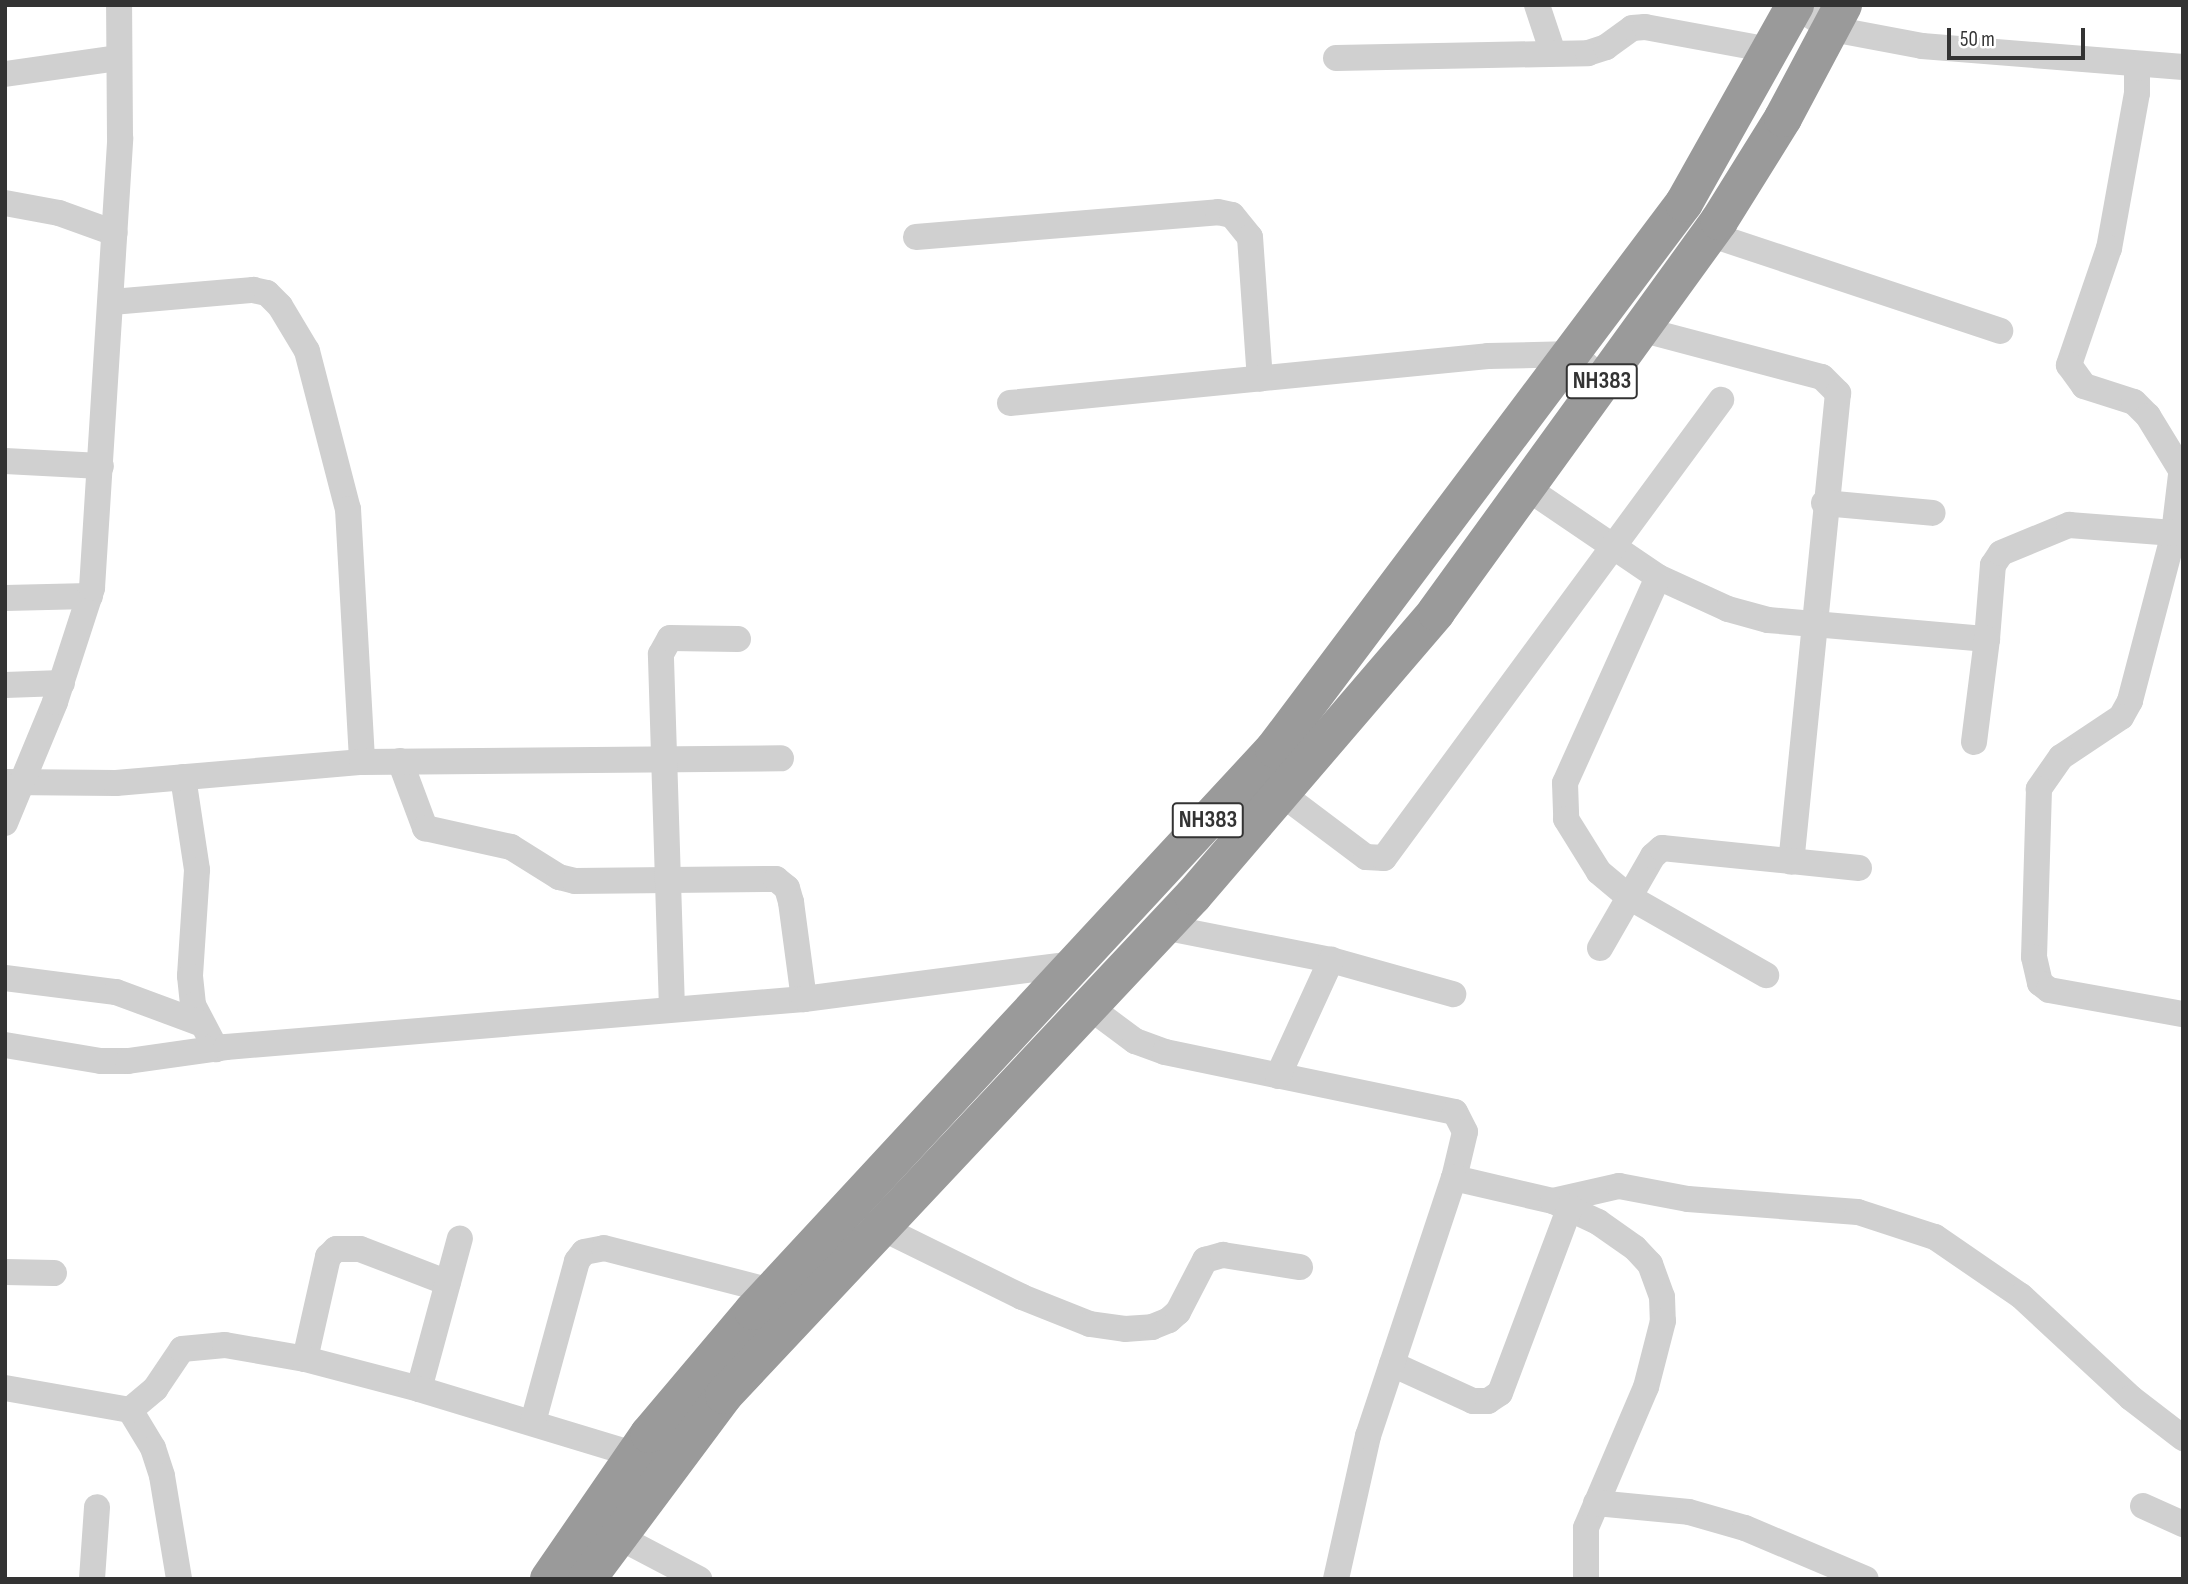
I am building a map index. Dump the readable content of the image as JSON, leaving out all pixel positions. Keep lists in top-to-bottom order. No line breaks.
{"streets":{"highway":["NH383"]},"scale_bar":"50 m"}
